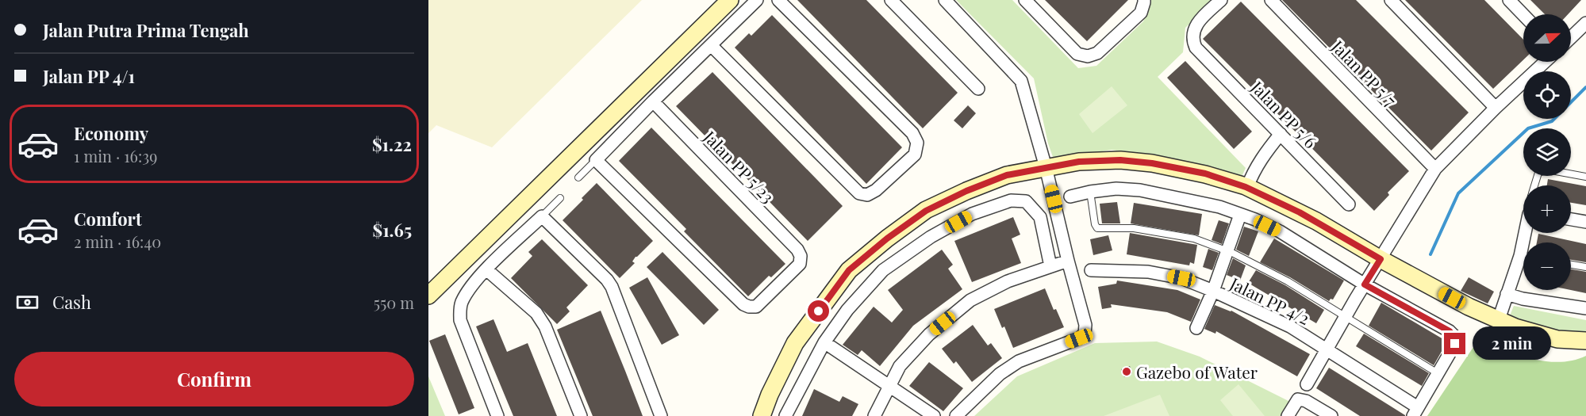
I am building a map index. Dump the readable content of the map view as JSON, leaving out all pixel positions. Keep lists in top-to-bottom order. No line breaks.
{"streets":{"street":["Jalan PP 5/7","Jalan PP 5/6","Jalan PP 5/23","Jalan PP 4/2"]},"places":["Gazebo of Water"],"north":"right","page":{"banner":["Jalan Putra Prima Tengah","Jalan PP 4/1"],"map_buttons":["+","−"],"list":[{"name":"Economy","note":"1 min · 16:39","value":"$1.22"},{"name":"Comfort","note":"2 min · 16:40","value":"$1.65"}],"pay":["Cash","550 m"],"bubble":"2 min","buttons":"Confirm"}}
